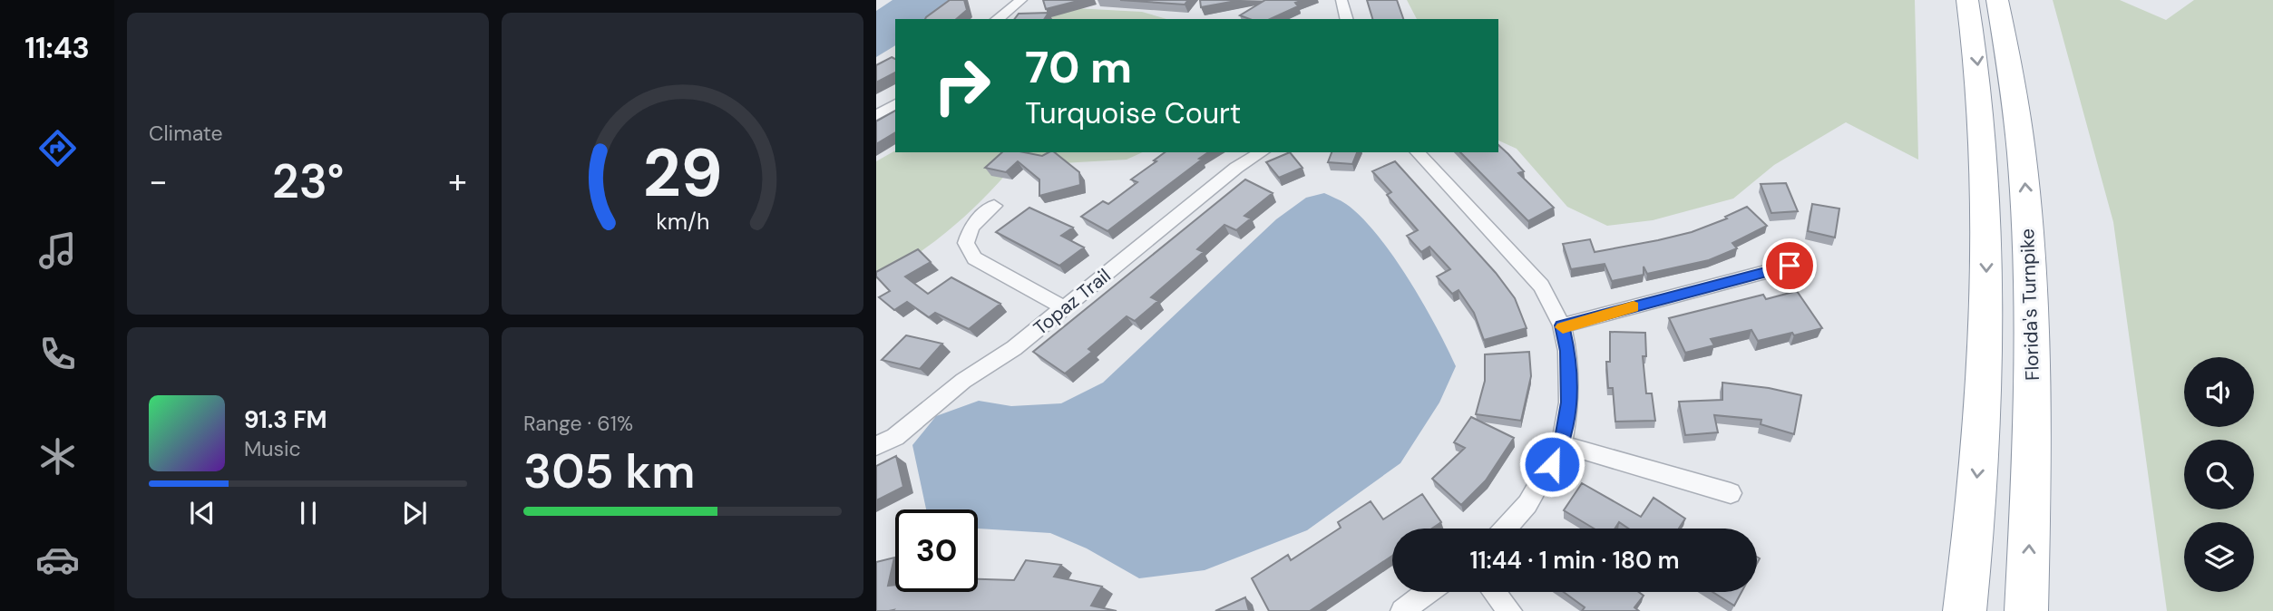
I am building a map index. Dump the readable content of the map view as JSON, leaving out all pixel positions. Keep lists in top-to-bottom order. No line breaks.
{"streets":{"highway":["Florida's Turnpike"],"street":["Topaz Trail"]},"page":{"tabs":"11:43","tile":["Climate",["Range · 61%","305 km"]],"turn":["70 m","Turquoise Court"],"heat":["−","23°","+"],"song":["91.3 FM","Music"],"limit":"30","trip":"11:44 · 1 min · 180 m","gauge":["29","km/h"]}}
